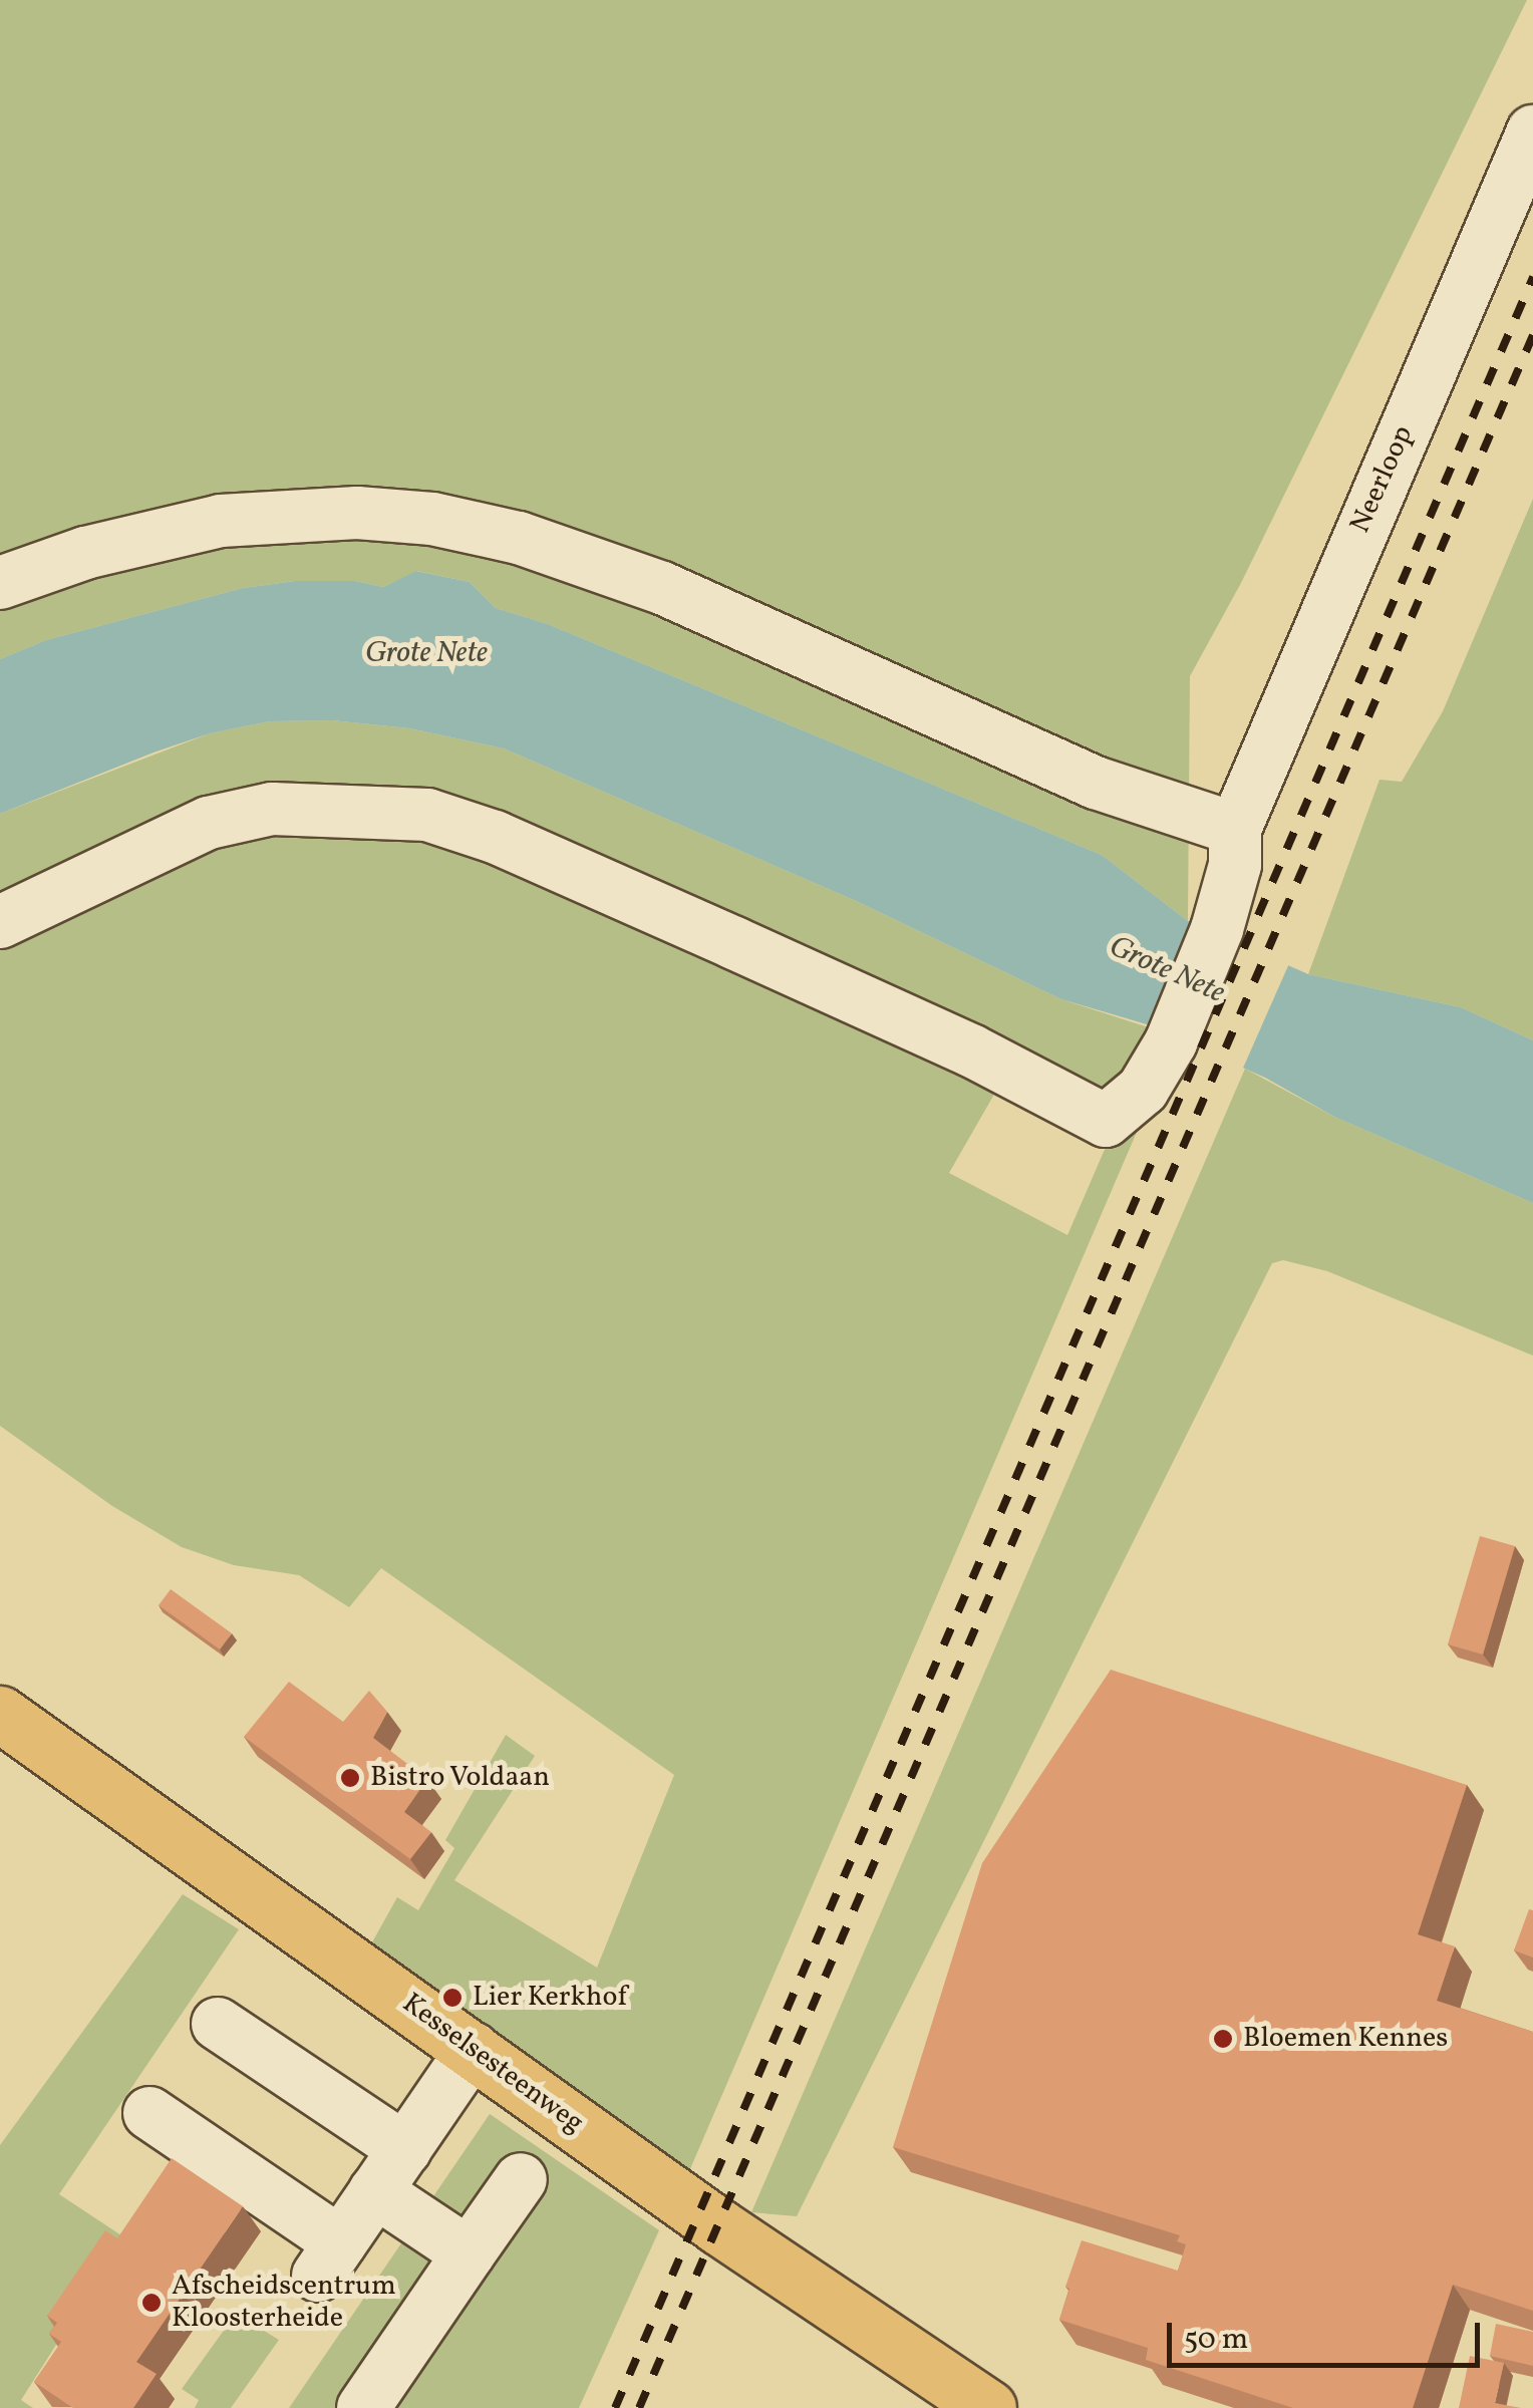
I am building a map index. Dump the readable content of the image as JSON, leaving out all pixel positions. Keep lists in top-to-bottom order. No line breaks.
{"streets":{"main road":["Kesselsesteenweg"],"street":["Neerloop"]},"water":["Grote Nete"],"places":["Bistro Voldaan","Lier Kerkhof","Bloemen Kennes","Afscheidscentrum Kloosterheide"],"scale_bar":"50 m"}
